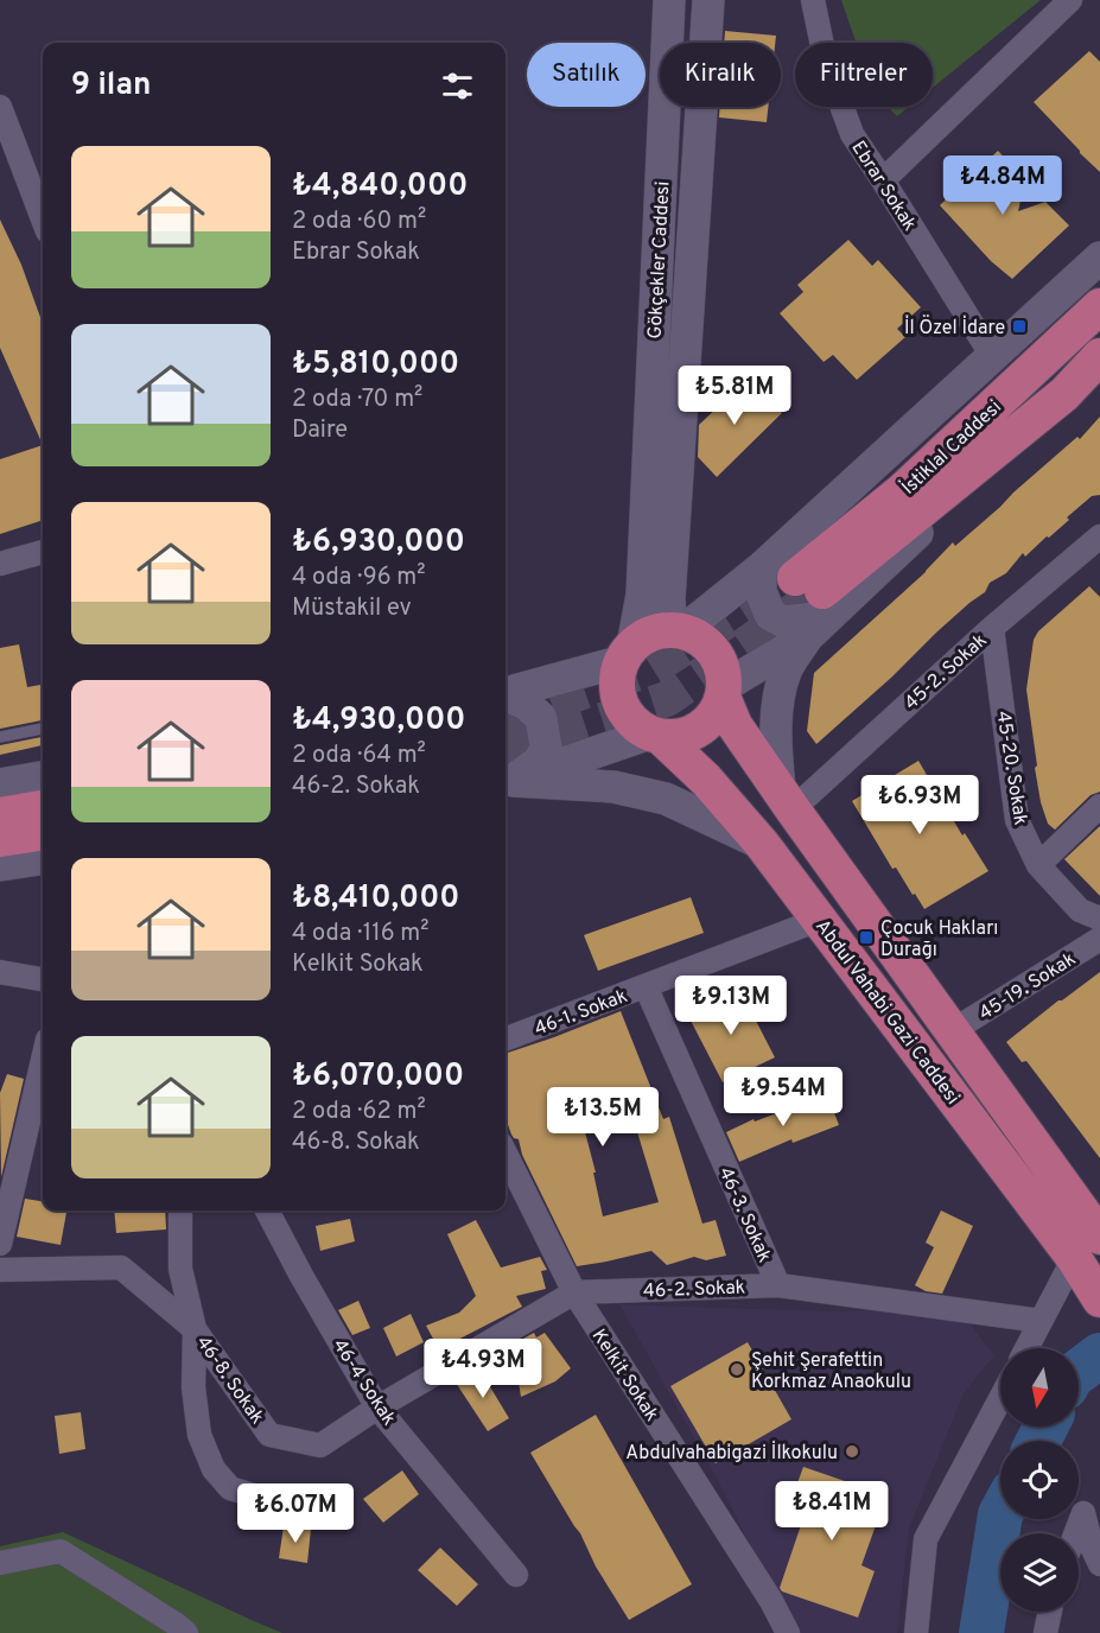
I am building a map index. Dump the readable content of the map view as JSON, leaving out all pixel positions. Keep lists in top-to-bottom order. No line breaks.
{"streets":{"main road":["İstiklal Caddesi","Abdul Vahabi Gazi Caddesi"],"street":["Ebrar Sokak","Gökçekler Caddesi","45-2. Sokak","45-20. Sokak","45-19. Sokak","46-1. Sokak","46-3. Sokak","46-2. Sokak","Kelkit Sokak","46-8. Sokak","46-4 Sokak"]},"crossings":[["Gökçekler Caddesi","Abdul Vahabi Gazi Caddesi"],["45-2. Sokak","45-20. Sokak"],["45-2. Sokak","Abdul Vahabi Gazi Caddesi"],["45-19. Sokak","Abdul Vahabi Gazi Caddesi"],["46-1. Sokak","Abdul Vahabi Gazi Caddesi"],["46-1. Sokak","46-3. Sokak"],["46-3. Sokak","46-2. Sokak"],["46-2. Sokak","Kelkit Sokak"],["46-2. Sokak","46-8. Sokak"],["46-2. Sokak","46-4 Sokak"],["46-8. Sokak","46-4 Sokak"]],"places":{"transit":["İl Özel İdare","Çocuk Hakları Durağı"],"other":["Şehit Şerafettin Korkmaz Anaokulu","Abdulvahabigazi İlkokulu"]},"north":"bottom","page":{"chip":["Satılık","Kiralık","Filtreler"],"heading":"9 ilan","list":[{"name":"₺4,840,000","note":"2 oda · 60 m² · Ebrar Sokak"},{"name":"₺5,810,000","note":"2 oda · 70 m² · Daire"},{"name":"₺6,930,000","note":"4 oda · 96 m² · Müstakil ev"},{"name":"₺4,930,000","note":"2 oda · 64 m² · 46-2. Sokak"},{"name":"₺8,410,000","note":"4 oda · 116 m² · Kelkit Sokak"},{"name":"₺6,070,000","note":"2 oda · 62 m² · 46-8. Sokak"}],"price":["₺4.84M","₺5.81M","₺6.93M","₺9.13M","₺9.54M","₺13.5M","₺4.93M","₺8.41M","₺6.07M"]}}
